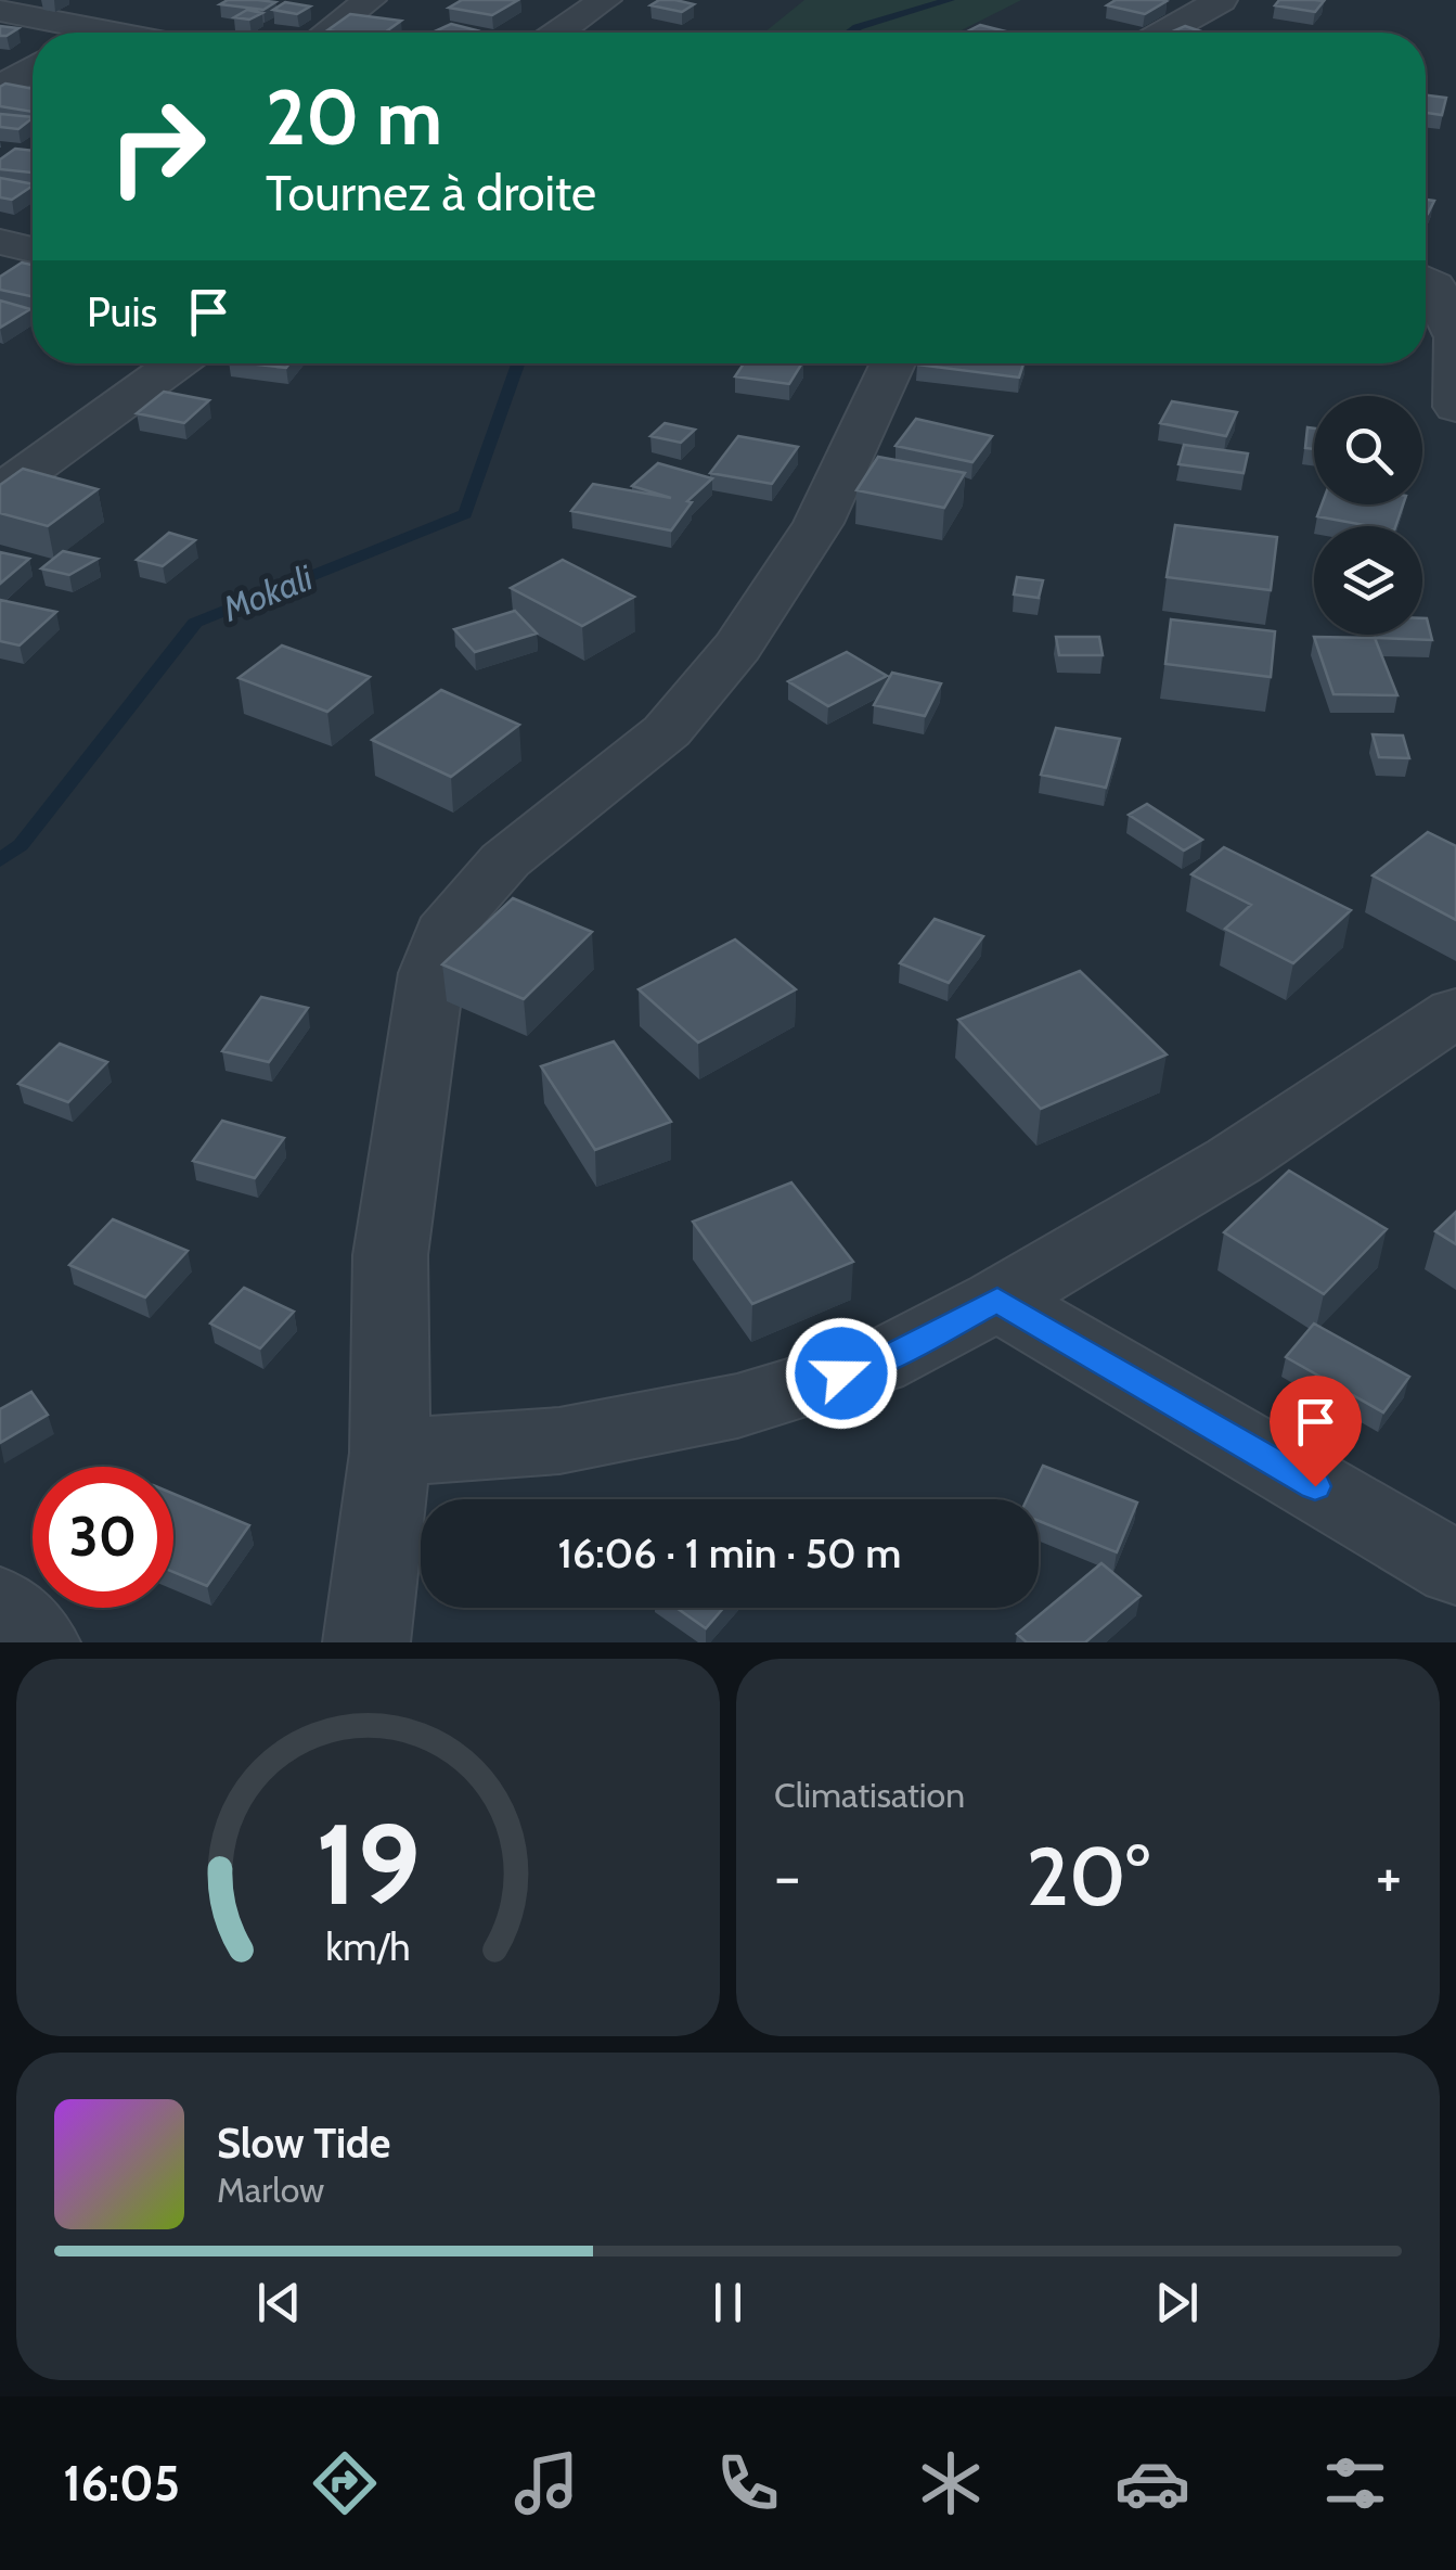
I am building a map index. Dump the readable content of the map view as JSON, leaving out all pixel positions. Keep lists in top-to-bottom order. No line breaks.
{"water":["Mokali"],"page":{"turn":["20 m","Tournez à droite"],"then":"Puis","limit":"30","trip":"16:06 · 1 min · 50 m","tile":"Climatisation","heat":["−","20°","+"],"song":["Slow Tide","Marlow"],"tabs":"16:05","gauge":["19","km/h"]}}
